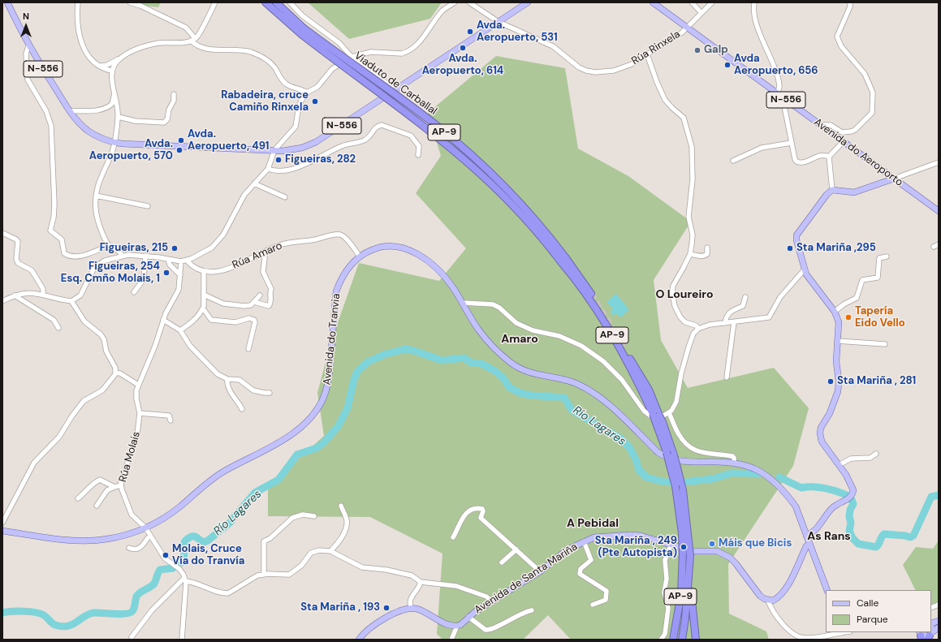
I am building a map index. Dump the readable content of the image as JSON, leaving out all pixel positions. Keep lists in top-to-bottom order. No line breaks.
{"streets":{"highway":["Viaduto de Carballal","AP-9"],"main road":["N-556","Avenida do Aeroporto","Avenida do Tranvia","Avenida de Santa Mariña"],"street":["Rúa Rinxela","Rúa Amaro","Rúa Molais"]},"crossings":[["Rúa Rinxela","N-556"],["Rúa Rinxela","Avenida do Aeroporto"],["Viaduto de Carballal","AP-9"],["Rúa Amaro","Avenida do Tranvia"],["Avenida do Tranvia","Rúa Molais"]],"districts":["O Loureiro","Amaro","A Pebidal","As Rans"],"water":["Río Lagares"],"places":["Avda. Aeropuerto, 531","Avda. Aeropuerto, 614","Galp","Avda Aeropuerto, 656","Rabadeira, cruce Camiño Rinxela","Avda. Aeropuerto, 491","Avda. Aeropuerto, 570","Figueiras, 282","Figueiras, 215","Sta Mariña ,295","Figueiras, 254 Esq. Cmño Molais, 1","Tapería Eido Vello","Sta Mariña , 281","Máis que Bicis","Sta Mariña , 249 (Pte Autopista)","Molais, Cruce Vía do Tranvía","Sta Mariña , 193"],"legend":["Calle","Parque"],"north":"top"}
